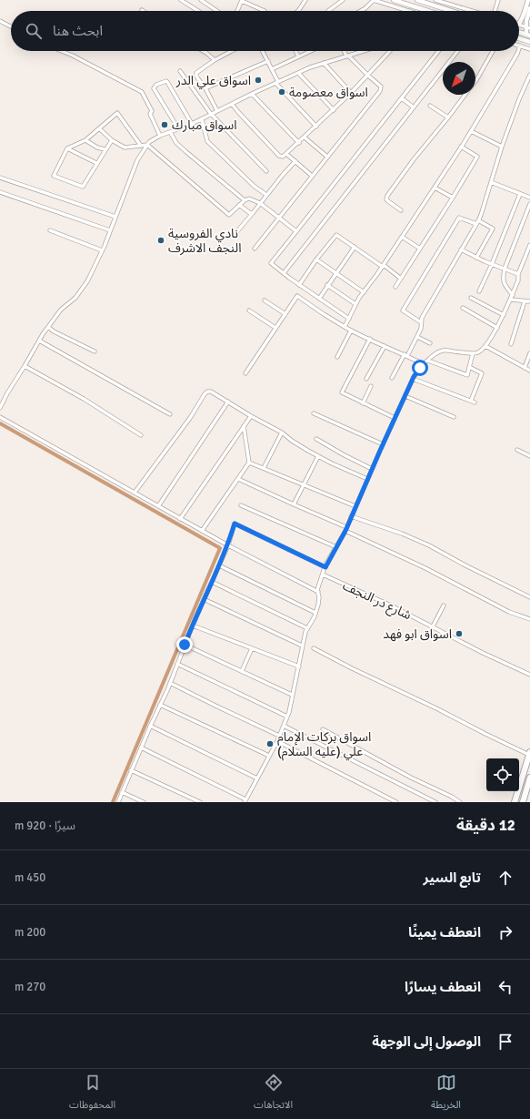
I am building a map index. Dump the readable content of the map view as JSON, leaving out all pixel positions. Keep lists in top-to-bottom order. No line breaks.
{"streets":{"street":["شارع در النجف"]},"places":["اسواق علي الدر","اسواق معصومة","اسواق مبارك","نادي الفروسية النجف الاشرف","اسواق ابو فهد","اسواق بركات الإمام علي (عليه السلام)"],"north":"bottom left","page":{"search":"ابحث هنا","heading":["12 دقيقة","سيرًا · 920 m"],"list":[["تابع السير","450 m"],["انعطف يمينًا","200 m"],["انعطف يسارًا","270 m"],"الوصول إلى الوجهة"],"nav":["الخريطة","الاتجاهات","المحفوظات"]}}
